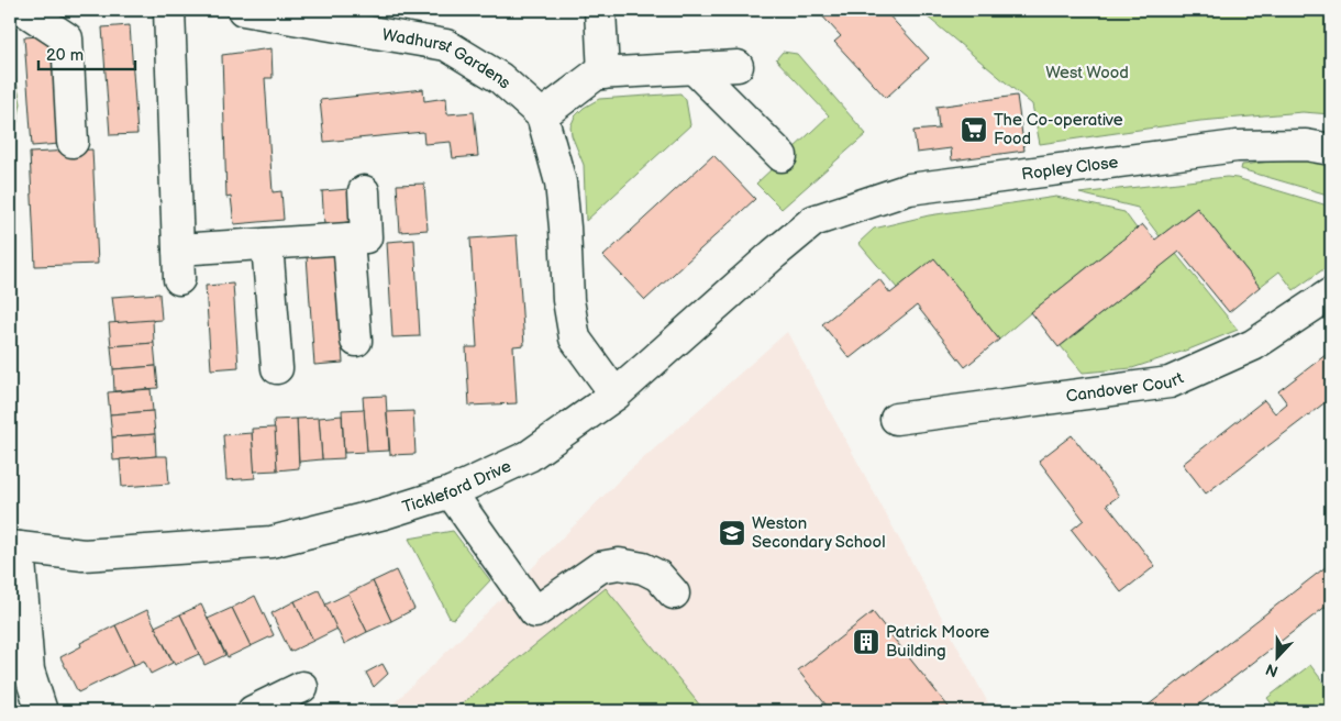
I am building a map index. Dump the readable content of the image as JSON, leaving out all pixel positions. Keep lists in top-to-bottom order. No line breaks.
{"streets":{"street":["Wadhurst Gardens","Ropley Close","Candover Court","Tickleford Drive"]},"crossings":[["Ropley Close","Tickleford Drive"]],"parks":["West Wood"],"places":{"supermarket":["The Co-operative Food"],"school or university":["Weston Secondary School"],"building":["Patrick Moore Building"]},"scale_bar":"20 m","north":"bottom"}
